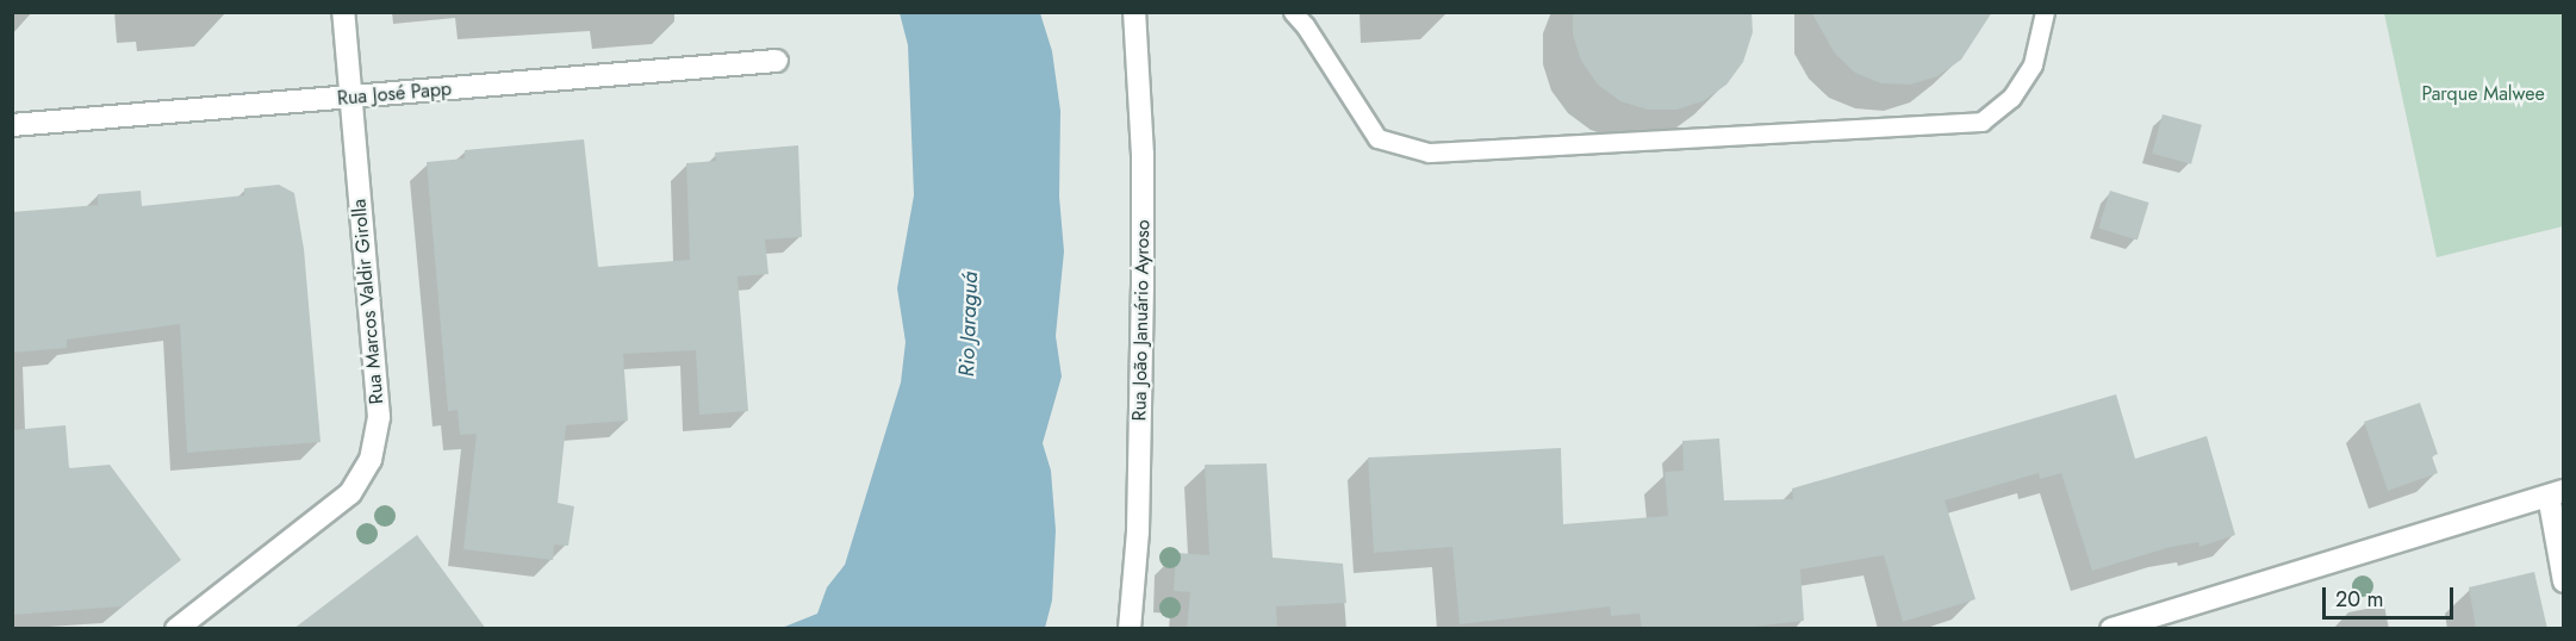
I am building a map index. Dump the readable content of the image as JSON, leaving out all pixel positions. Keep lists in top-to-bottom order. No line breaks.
{"streets":{"street":["Rua José Papp","Rua Marcos Valdir Girolla","Rua João Januário Ayroso"]},"crossings":[["Rua José Papp","Rua Marcos Valdir Girolla"]],"water":["Rio Jaraguá"],"parks":["Parque Malwee"],"scale_bar":"20 m"}
